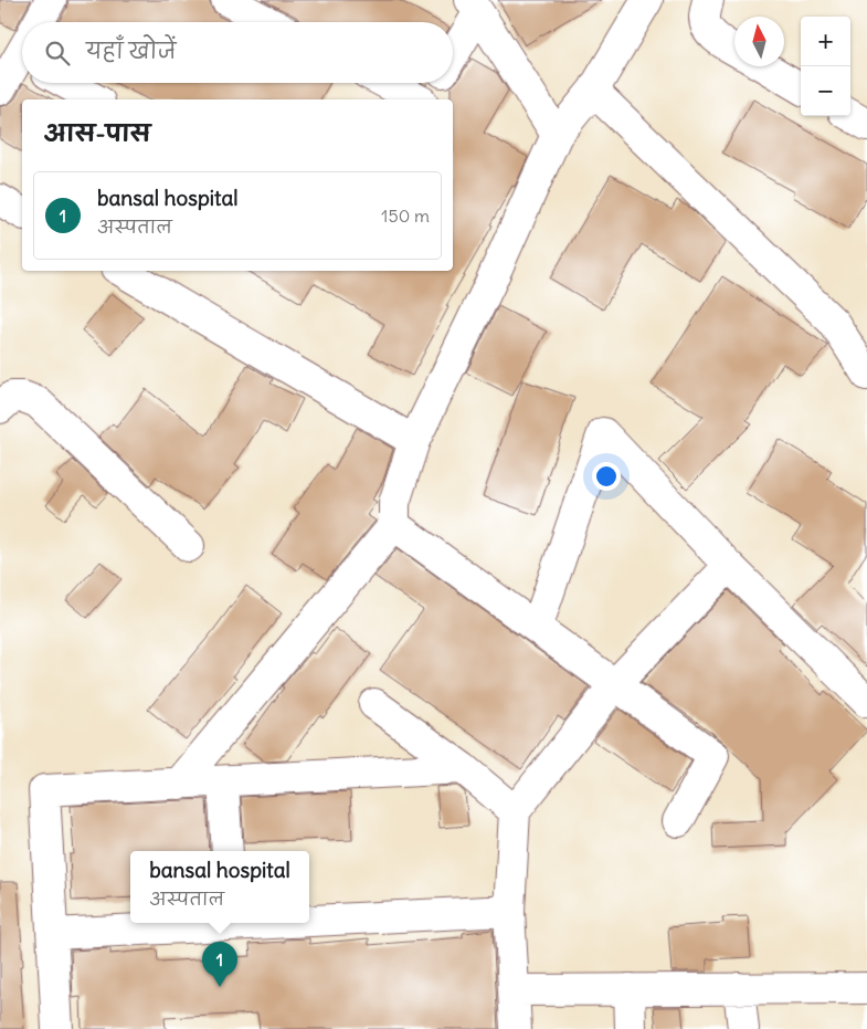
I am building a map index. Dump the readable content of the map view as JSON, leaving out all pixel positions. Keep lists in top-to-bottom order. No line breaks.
{"north":"top","page":{"map_buttons":["+","−"],"search":"यहाँ खोजें","heading":"आस-पास","list":[{"mark":"1","name":"bansal hospital","note":"अस्पताल","value":"150 m"}],"popup":["bansal hospital","अस्पताल"],"pins":"1"}}
